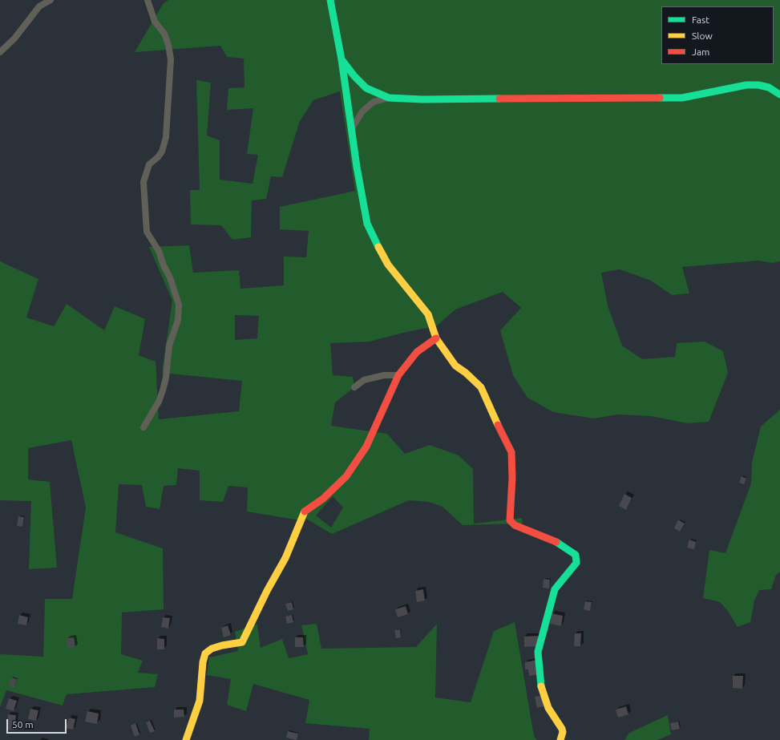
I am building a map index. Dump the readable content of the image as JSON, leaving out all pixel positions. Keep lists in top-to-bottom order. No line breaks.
{"legend":["Fast","Slow","Jam"],"scale_bar":"50 m"}
